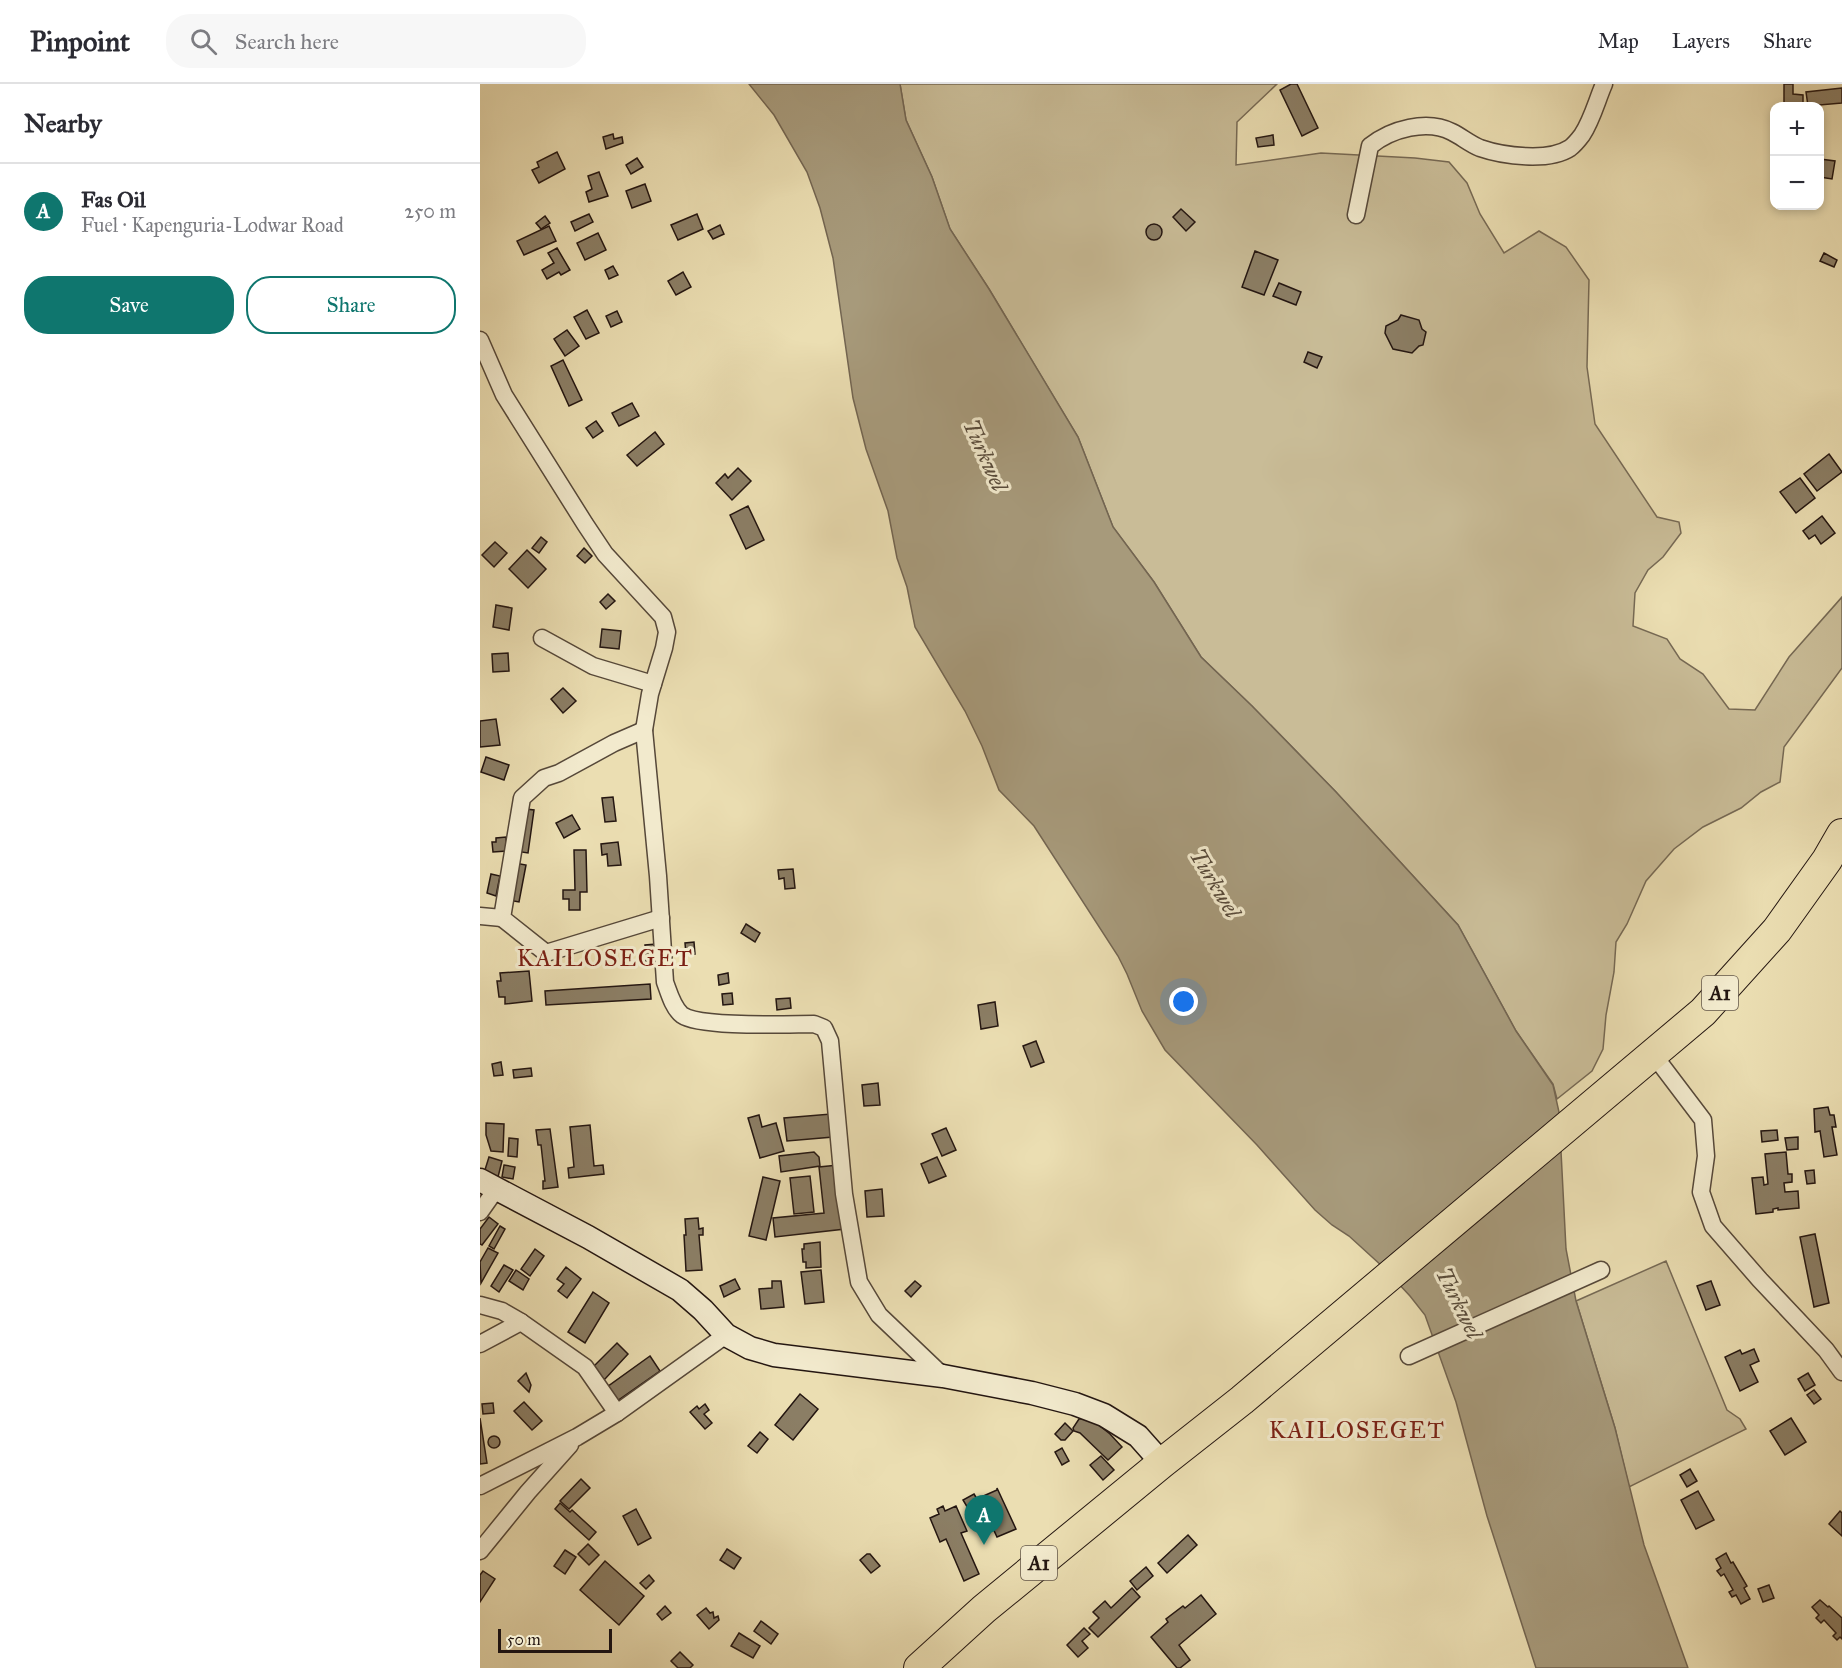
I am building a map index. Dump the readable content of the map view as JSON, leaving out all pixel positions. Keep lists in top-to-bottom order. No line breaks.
{"streets":{"highway":["A1"]},"districts":["KAILOSEGET","KAILOSEGET"],"water":["Turkwel"],"scale_bar":"50 m","page":{"header":"Pinpoint","search":"Search here","nav":["Map","Layers","Share"],"heading":"Nearby","map_buttons":["+","−"],"list":[{"mark":"A","name":"Fas Oil","note":"Fuel · Kapenguria-Lodwar Road","value":"250 m"}],"buttons":["Save","Share"],"pins":"A","scale":"50 m"}}
